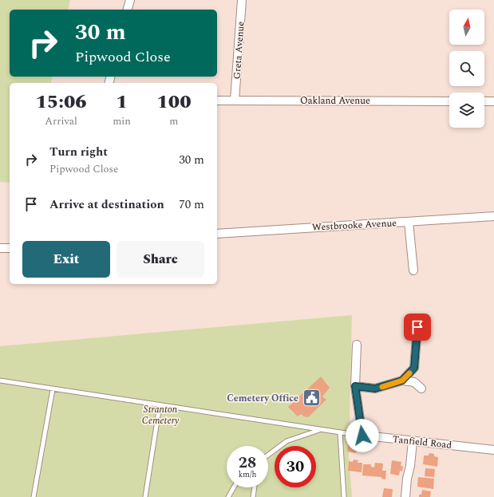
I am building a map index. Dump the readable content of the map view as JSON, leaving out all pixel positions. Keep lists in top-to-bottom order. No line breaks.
{"streets":{"street":["Greta Avenue","Oakland Avenue","Westbrooke Avenue","Tanfield Road"]},"crossings":[["Greta Avenue","Oakland Avenue"]],"parks":["Stranton Cemetery"],"places":{"public building":["Cemetery Office"]},"north":"top","page":{"turn":["30 m","Pipwood Close"],"eta":["15:06","Arrival","1","min","100","m"],"list":[{"name":"Turn right","note":"Pipwood Close","value":"30 m"},{"name":"Arrive at destination","value":"70 m"}],"buttons":["Exit","Share"],"speed":"28 km/h","limit":"30"}}
